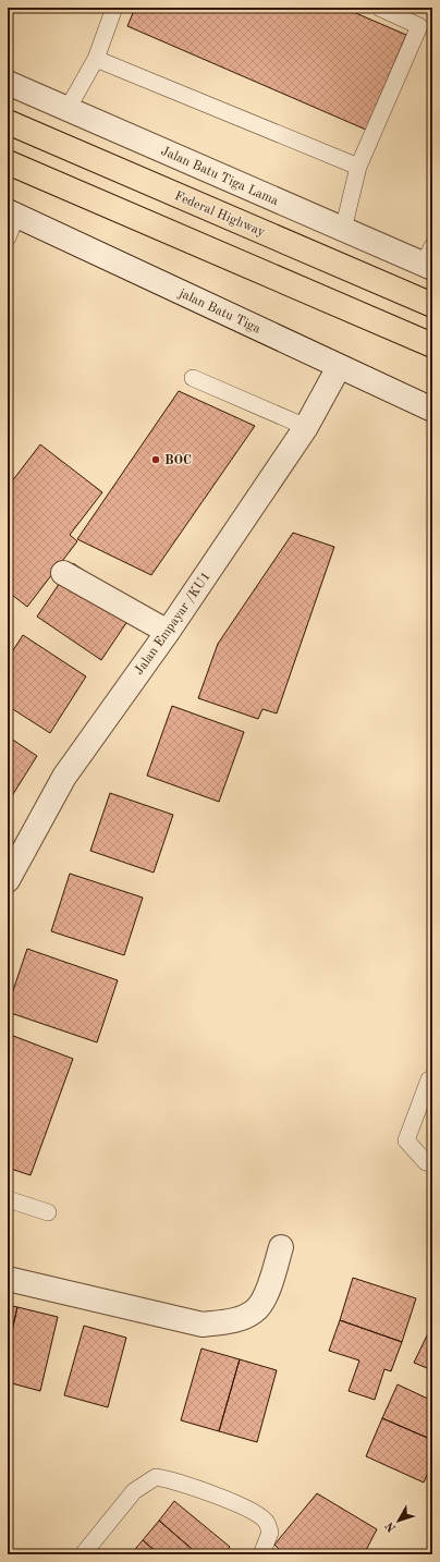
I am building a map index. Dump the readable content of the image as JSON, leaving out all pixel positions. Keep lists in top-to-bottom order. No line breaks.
{"streets":{"highway":["Federal Highway"],"street":["Jalan Batu Tiga Lama","jalan Batu Tiga","Jalan Empayar /KU1"]},"crossings":[["jalan Batu Tiga","Jalan Empayar /KU1"]],"places":["BOC"],"north":"bottom left"}
